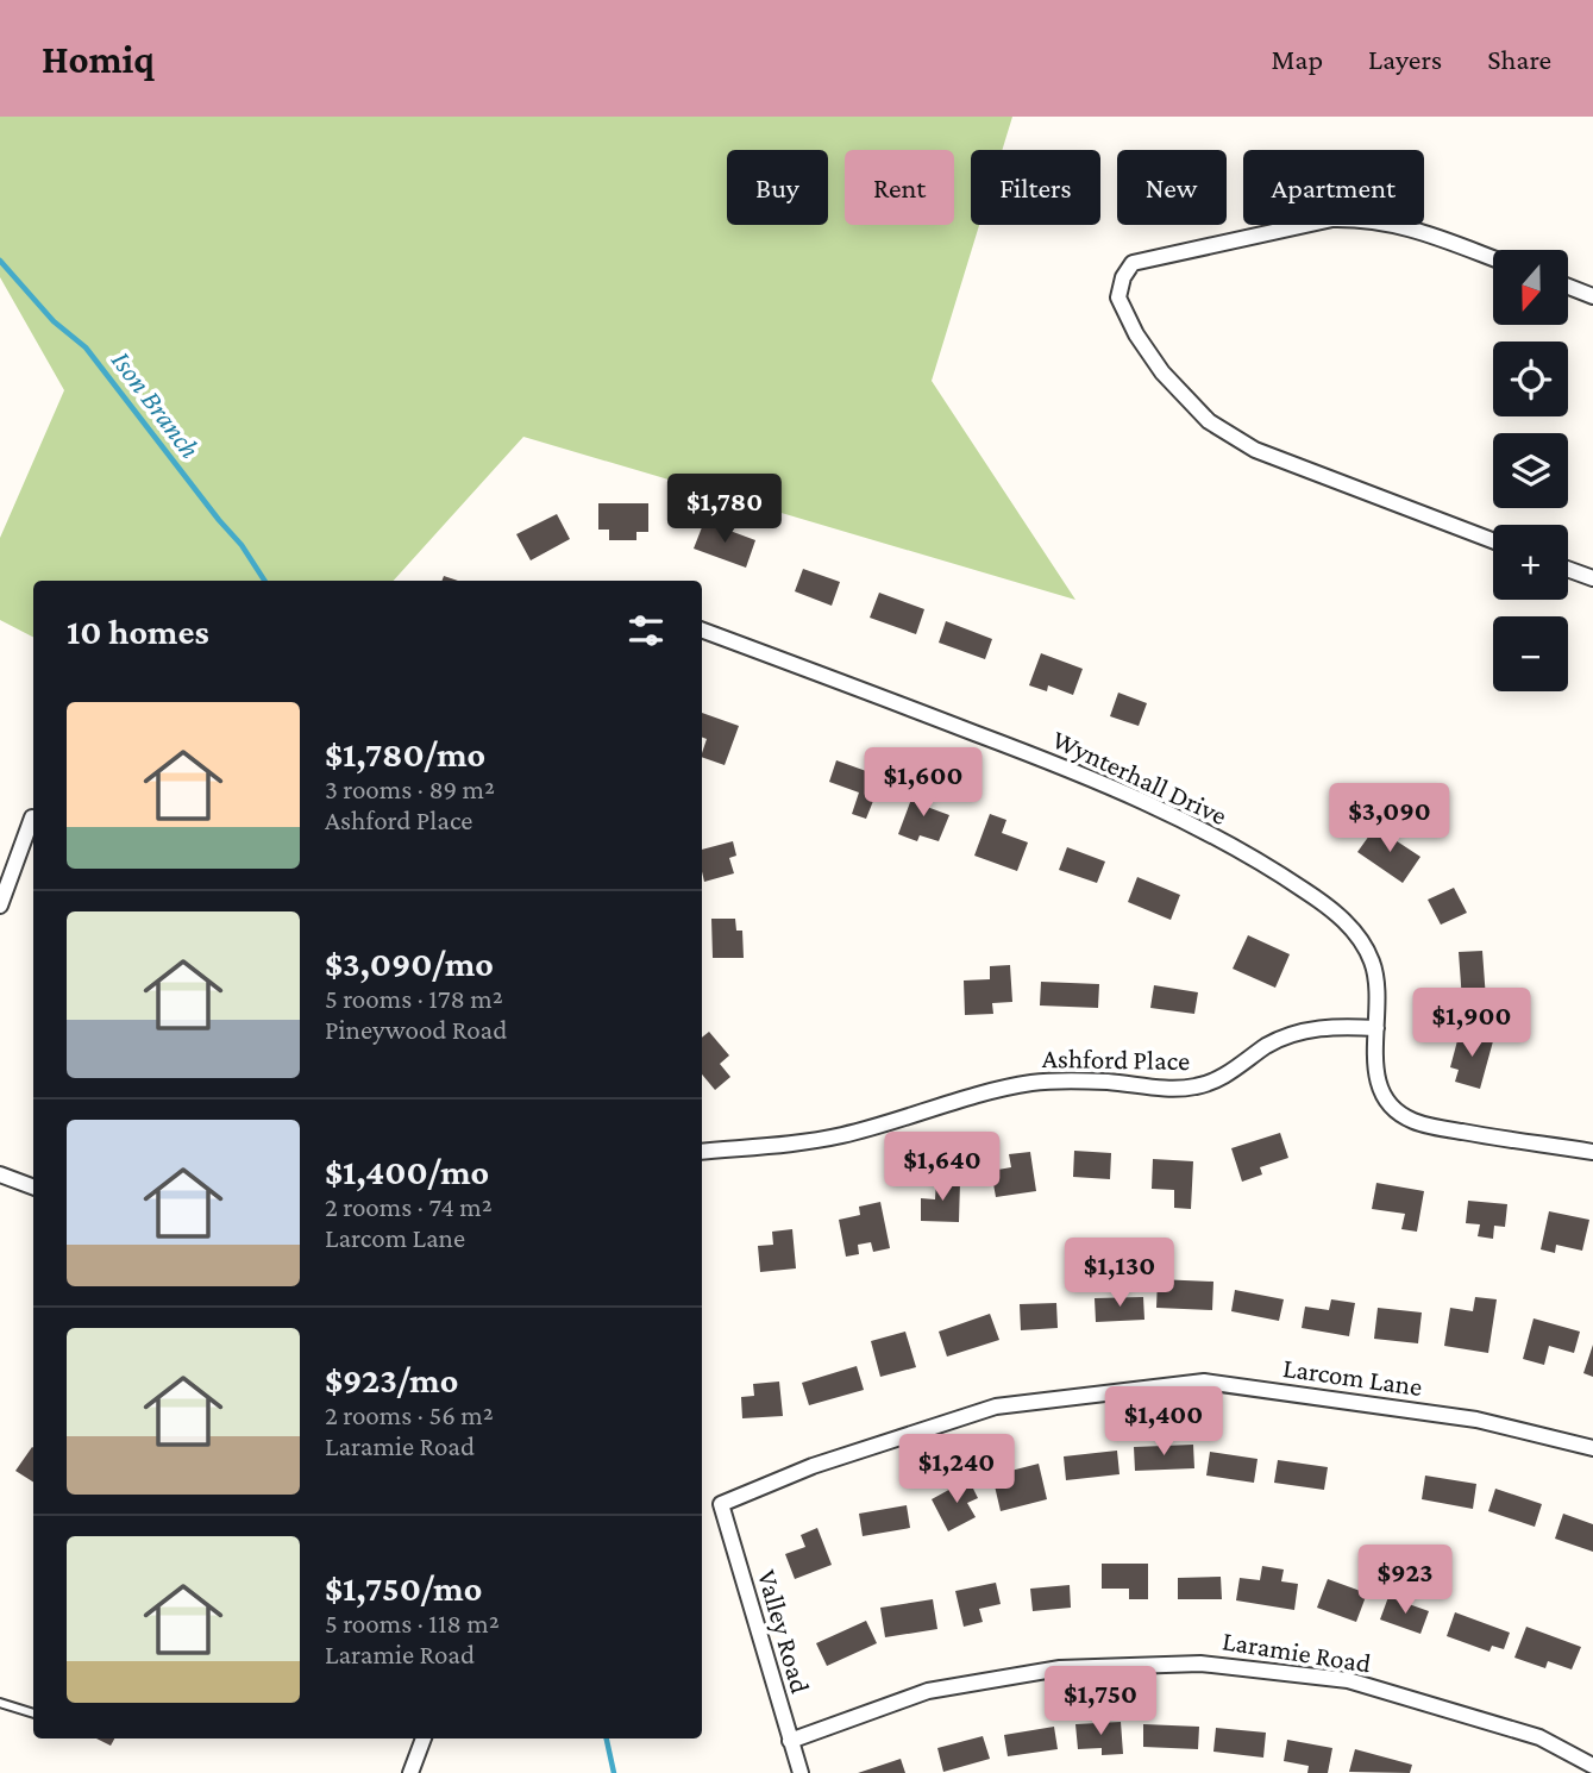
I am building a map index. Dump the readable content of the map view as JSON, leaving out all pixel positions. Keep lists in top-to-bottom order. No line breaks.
{"streets":{"street":["Wynterhall Drive","Ashford Place","Larcom Lane","Valley Road","Laramie Road"]},"crossings":[["Wynterhall Drive","Ashford Place"],["Larcom Lane","Valley Road"],["Valley Road","Laramie Road"]],"water":["Ison Branch"],"north":"bottom","page":{"header":"Homiq","nav":["Map","Layers","Share"],"chip":["Buy","Rent","Filters","New","Apartment"],"map_buttons":["+","−"],"price":["$1,780","$1,600","$3,090","$1,900","$1,640","$1,130","$1,400","$1,240","$923","$1,750"],"heading":"10 homes","list":[{"name":"$1,780/mo","note":"3 rooms · 89 m² · Ashford Place"},{"name":"$3,090/mo","note":"5 rooms · 178 m² · Pineywood Road"},{"name":"$1,400/mo","note":"2 rooms · 74 m² · Larcom Lane"},{"name":"$923/mo","note":"2 rooms · 56 m² · Laramie Road"},{"name":"$1,750/mo","note":"5 rooms · 118 m² · Laramie Road"}]}}
